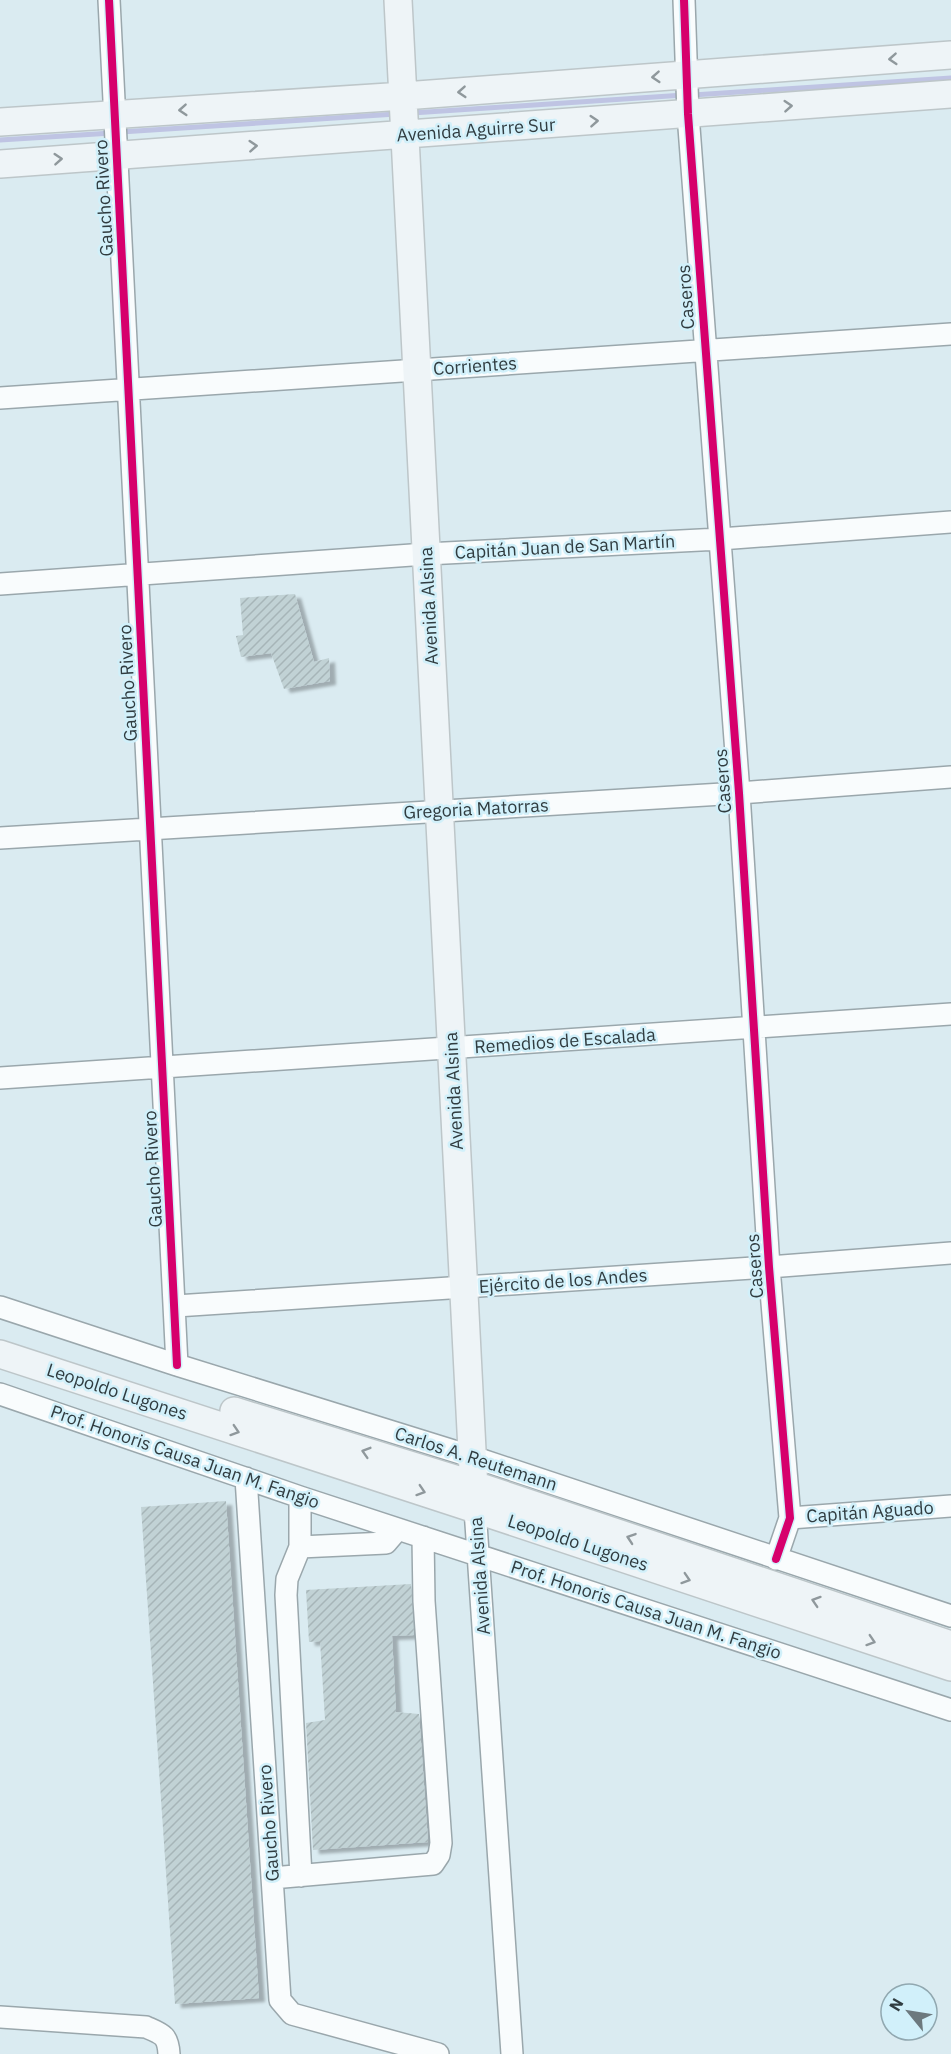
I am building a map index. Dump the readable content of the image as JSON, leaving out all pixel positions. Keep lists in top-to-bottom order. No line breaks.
{"streets":{"main road":["Avenida Aguirre Sur","Avenida Alsina","Leopoldo Lugones"],"street":["Gaucho Rivero","Caseros","Corrientes","Capitán Juan de San Martín","Gregoria Matorras","Remedios de Escalada","Ejército de los Andes","Prof. Honoris Causa Juan M. Fangio","Carlos A. Reutemann","Capitán Aguado"]},"crossings":[["Avenida Aguirre Sur","Gaucho Rivero"],["Avenida Aguirre Sur","Caseros"],["Avenida Aguirre Sur","Avenida Alsina"],["Gaucho Rivero","Corrientes"],["Gaucho Rivero","Capitán Juan de San Martín"],["Gaucho Rivero","Gregoria Matorras"],["Gaucho Rivero","Remedios de Escalada"],["Gaucho Rivero","Ejército de los Andes"],["Gaucho Rivero","Prof. Honoris Causa Juan M. Fangio"],["Gaucho Rivero","Carlos A. Reutemann"],["Caseros","Corrientes"],["Caseros","Capitán Juan de San Martín"],["Caseros","Gregoria Matorras"],["Caseros","Remedios de Escalada"],["Caseros","Ejército de los Andes"],["Caseros","Carlos A. Reutemann"],["Caseros","Capitán Aguado"],["Corrientes","Avenida Alsina"],["Capitán Juan de San Martín","Avenida Alsina"],["Avenida Alsina","Gregoria Matorras"],["Avenida Alsina","Remedios de Escalada"],["Avenida Alsina","Ejército de los Andes"],["Avenida Alsina","Leopoldo Lugones"],["Avenida Alsina","Prof. Honoris Causa Juan M. Fangio"],["Avenida Alsina","Carlos A. Reutemann"]],"north":"top left"}
